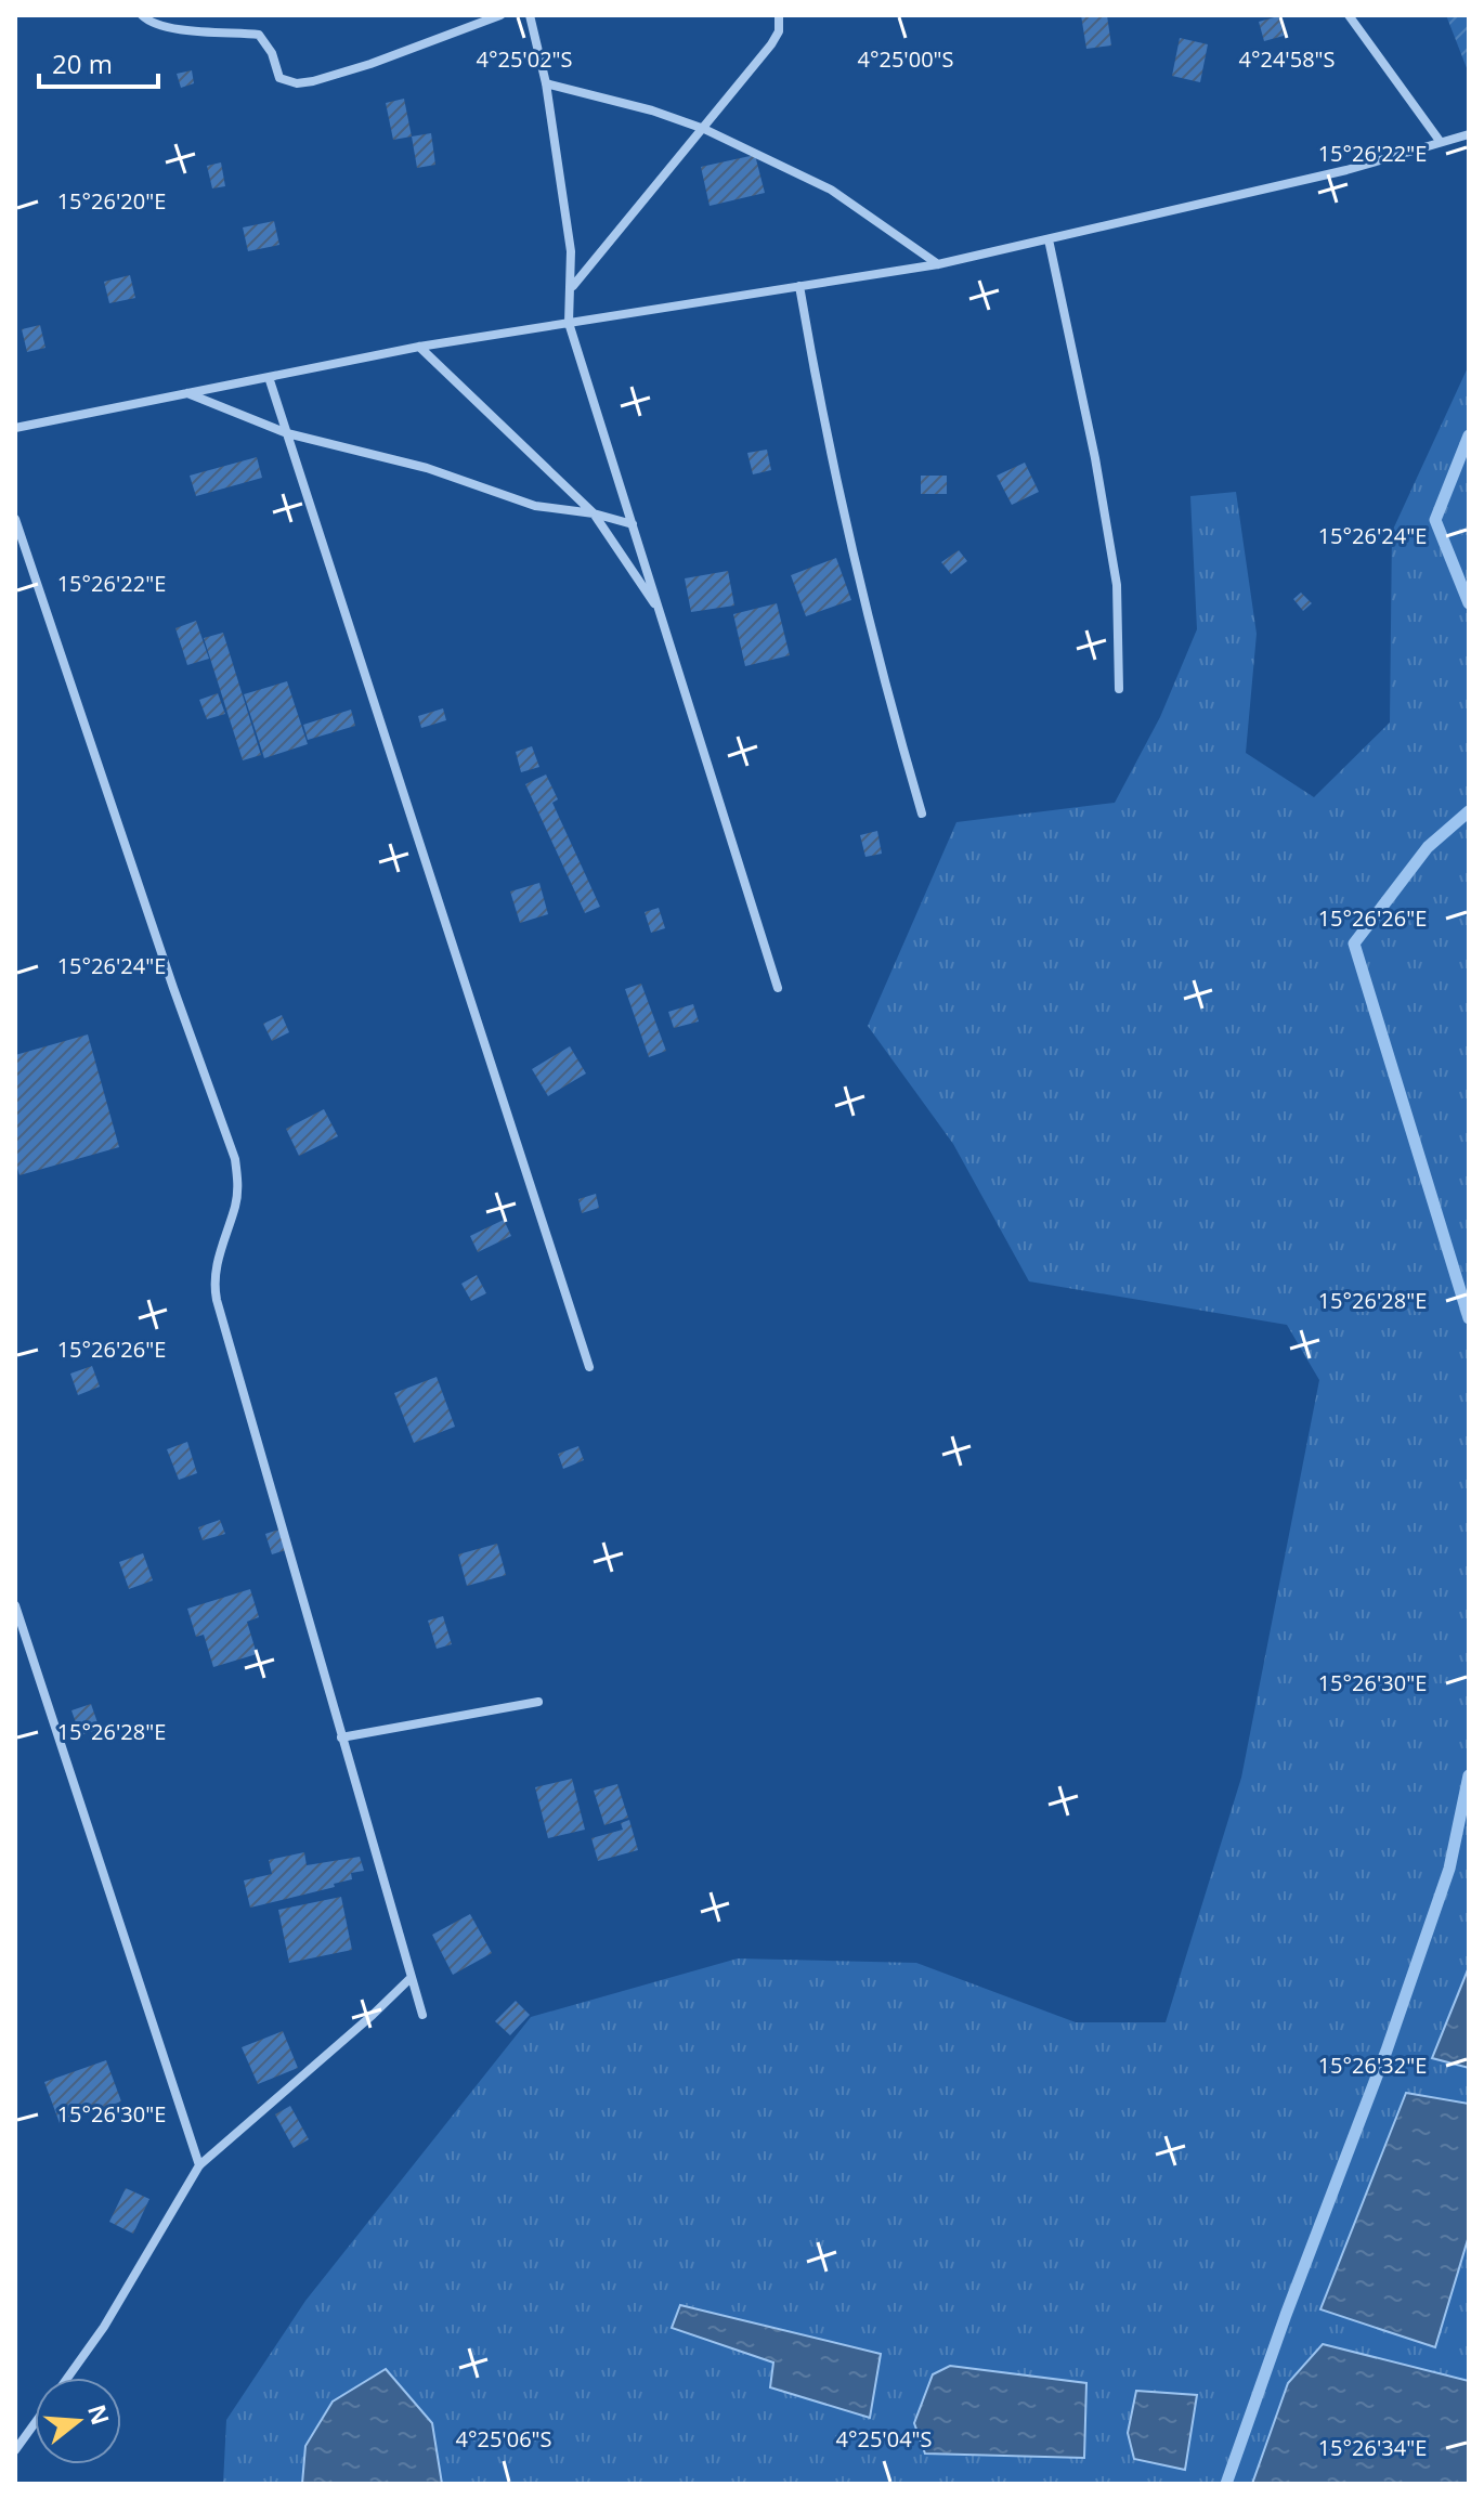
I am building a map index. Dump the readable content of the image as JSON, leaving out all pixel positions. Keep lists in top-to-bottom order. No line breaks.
{"scale_bar":"20 m","north":"right","coordinates":["4°25'02\"S","4°25'00\"S","4°24'58\"S","15°26'22\"E","15°26'20\"E","15°26'24\"E","15°26'26\"E","15°26'28\"E","15°26'30\"E","15°26'32\"E","4°25'06\"S","4°25'04\"S","15°26'34\"E"]}
